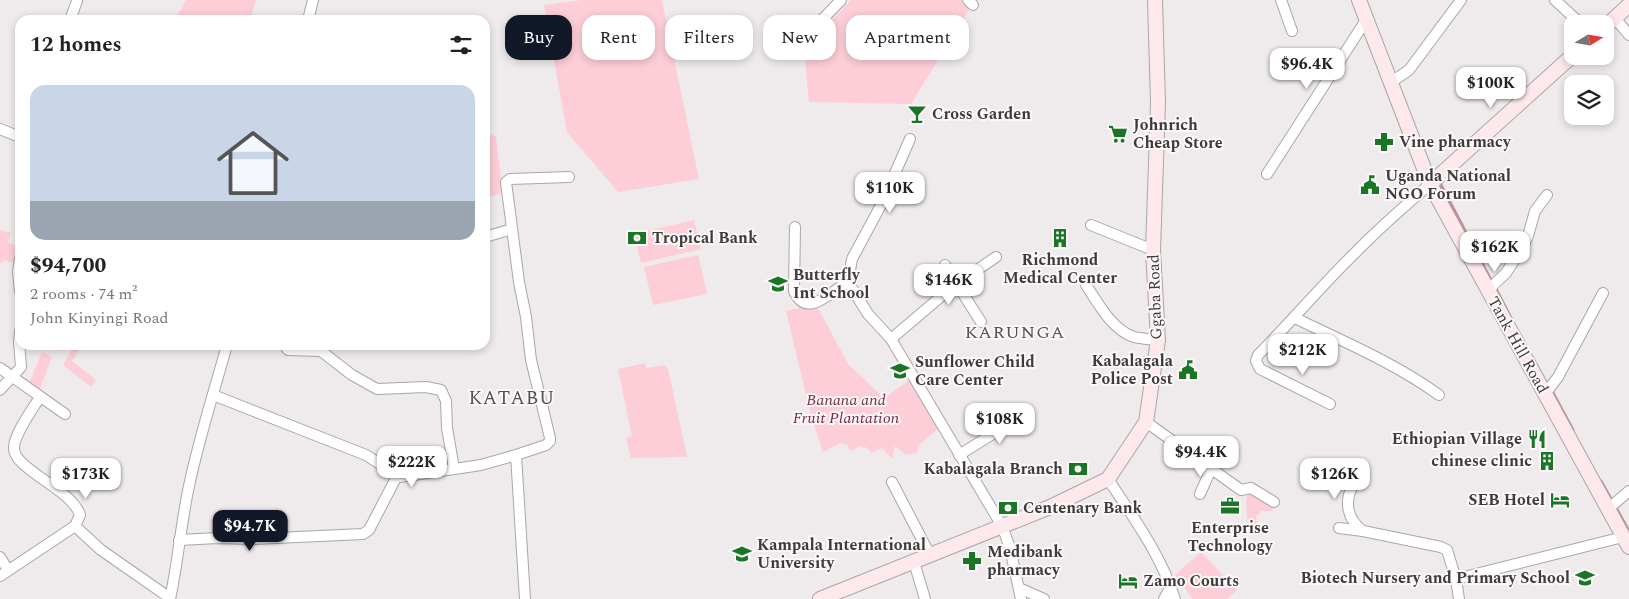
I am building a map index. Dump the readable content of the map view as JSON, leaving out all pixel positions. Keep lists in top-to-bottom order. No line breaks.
{"streets":{"street":["Ggaba Road","Tank Hill Road"]},"districts":["KARUNGA","KATABU"],"parks":["Banana and Fruit Plantation"],"places":{"bar":["Cross Garden"],"supermarket":["Johnrich Cheap Store"],"pharmacy":["Vine pharmacy","Medibank pharmacy"],"public building":["Uganda National NGO Forum","Kabalagala Police Post"],"bank":["Tropical Bank","Kabalagala Branch","Centenary Bank"],"building":["Richmond Medical Center","chinese clinic"],"school or university":["Butterfly Int School","Sunflower Child Care Center","Kampala International University","Biotech Nursery and Primary School"],"restaurant":["Ethiopian Village"],"hotel":["SEB Hotel","Zamo Courts"],"office":["Enterprise Technology"]},"north":"right","page":{"chip":["Buy","Rent","Filters","New","Apartment"],"heading":"12 homes","price":["$96.4K","$100K","$110K","$162K","$146K","$212K","$108K","$94.4K","$222K","$173K","$126K","$94.7K"],"list":[{"name":"$94,700","note":"2 rooms · 74 m² · John Kinyingi Road"}]}}
